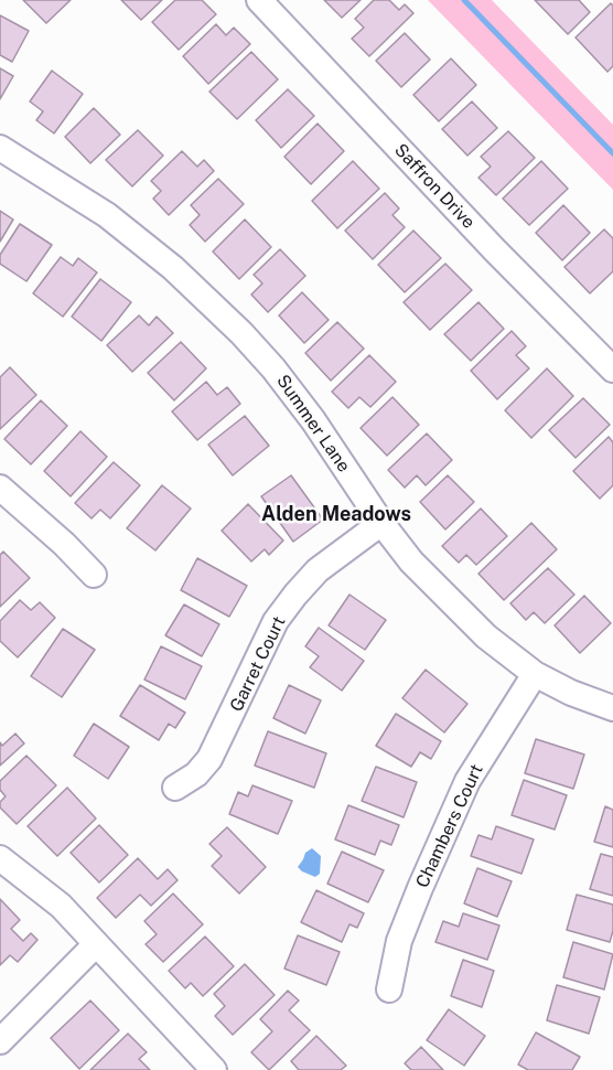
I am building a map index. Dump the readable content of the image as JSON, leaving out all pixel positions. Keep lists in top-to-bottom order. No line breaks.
{"streets":{"street":["Saffron Drive","Summer Lane","Garret Court","Chambers Court"]},"crossings":[["Summer Lane","Garret Court"],["Summer Lane","Chambers Court"]],"districts":["Alden Meadows"]}
